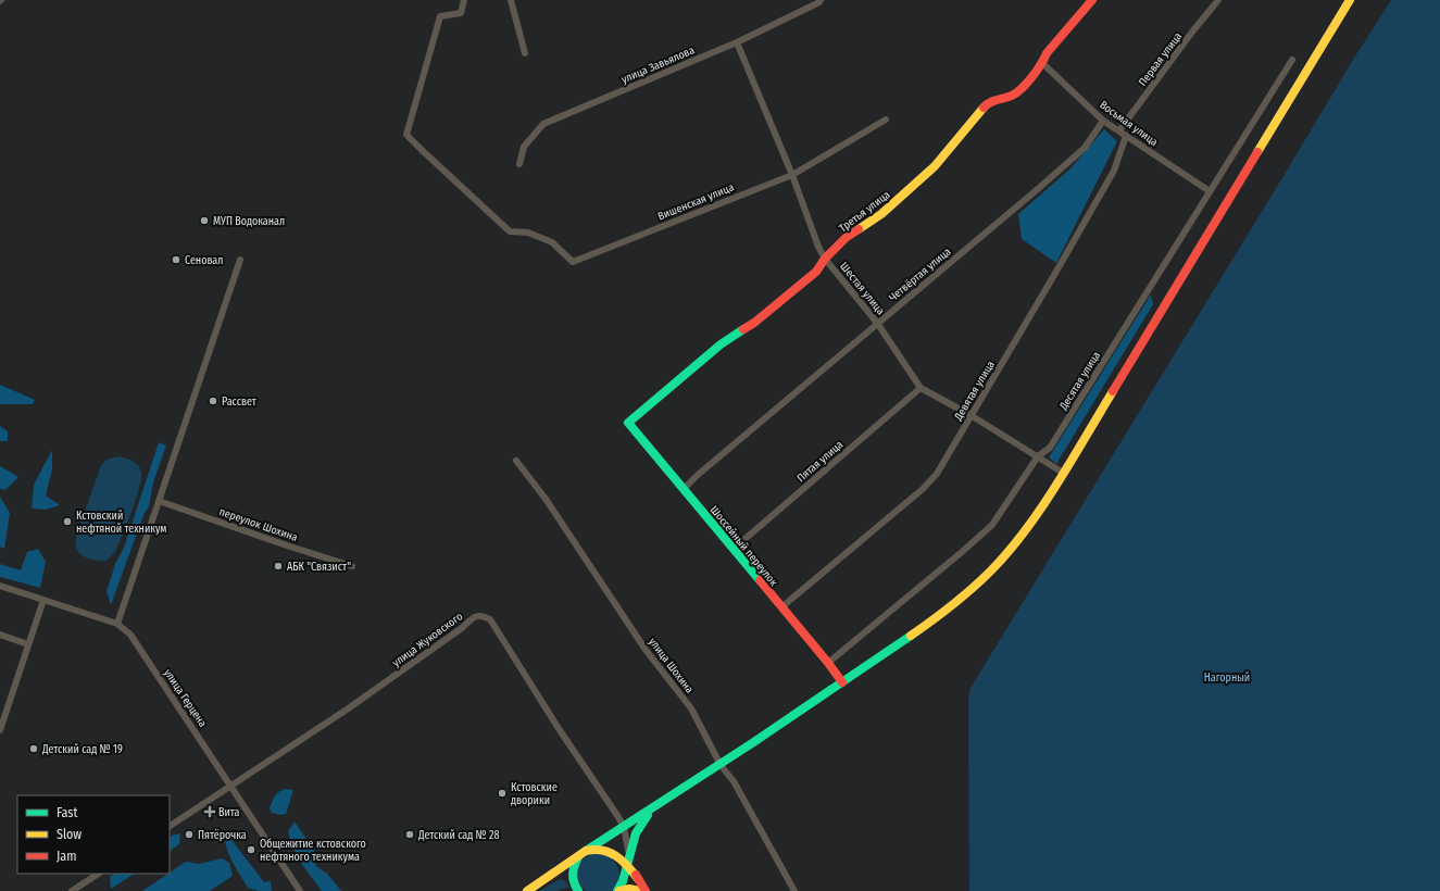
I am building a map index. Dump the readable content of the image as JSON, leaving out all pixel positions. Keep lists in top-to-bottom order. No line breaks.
{"streets":{"main road":["Третья улица","Шоссейный переулок"],"street":["Первая улица","улица Завьялова","Восьмая улица","Вишенская улица","Четвёртая улица","Шестая улица","Десятая улица","Девятая улица","Пятая улица","переулок Шохина","улица Жуковского","улица Шохина","улица Герцена"]},"crossings":[["Первая улица","Восьмая улица"],["улица Завьялова","Шестая улица"],["Восьмая улица","Третья улица"],["Восьмая улица","Четвёртая улица"],["Восьмая улица","Десятая улица"],["Восьмая улица","Девятая улица"],["Вишенская улица","Шестая улица"],["Третья улица","Шестая улица"],["Третья улица","Шоссейный переулок"],["Четвёртая улица","Шестая улица"],["Четвёртая улица","Шоссейный переулок"],["Шестая улица","Десятая улица"],["Шестая улица","Девятая улица"],["Шестая улица","Пятая улица"],["Десятая улица","Шоссейный переулок"],["Девятая улица","Шоссейный переулок"],["Пятая улица","Шоссейный переулок"],["улица Жуковского","улица Герцена"]],"parks":["Нагорный"],"places":{"other":["МУП Водоканал","Сеновал","Рассвет","Кстовский нефтяной техникум","АБК \"Связист\"","Детский сад № 19","Кстовские дворики","Пятёрочка","Детский сад № 28","Общежитие кстовского нефтяного техникума"],"health":["Вита"]},"legend":["Fast","Slow","Jam"]}
